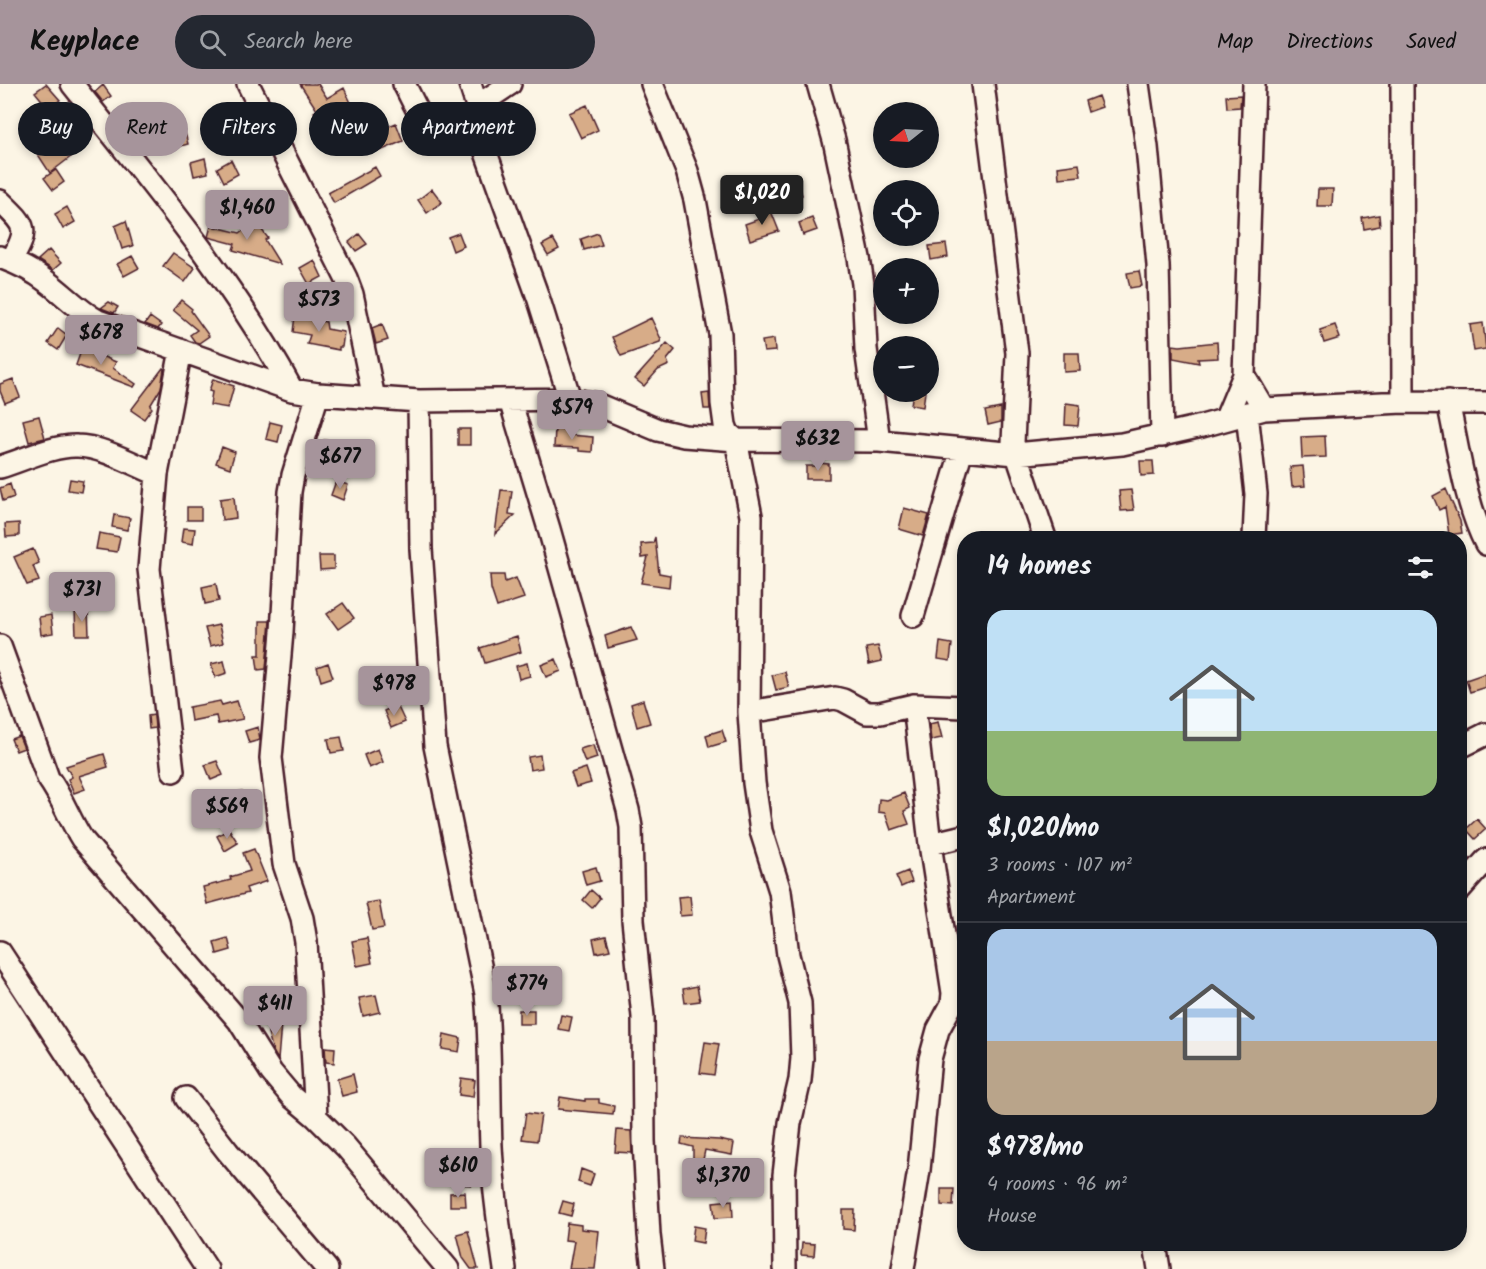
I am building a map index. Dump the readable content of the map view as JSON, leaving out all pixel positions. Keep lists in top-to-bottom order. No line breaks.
{"north":"left","page":{"header":"Keyplace","search":"Search here","nav":["Map","Directions","Saved"],"map_buttons":["+","−"],"chip":["Buy","Rent","Filters","New","Apartment"],"price":["$1,020","$1,460","$573","$678","$579","$632","$677","$731","$978","$569","$774","$411","$610","$1,370"],"heading":"14 homes","list":[{"name":"$1,020/mo","note":"3 rooms · 107 m² · Apartment"},{"name":"$978/mo","note":"4 rooms · 96 m² · House"}]}}
